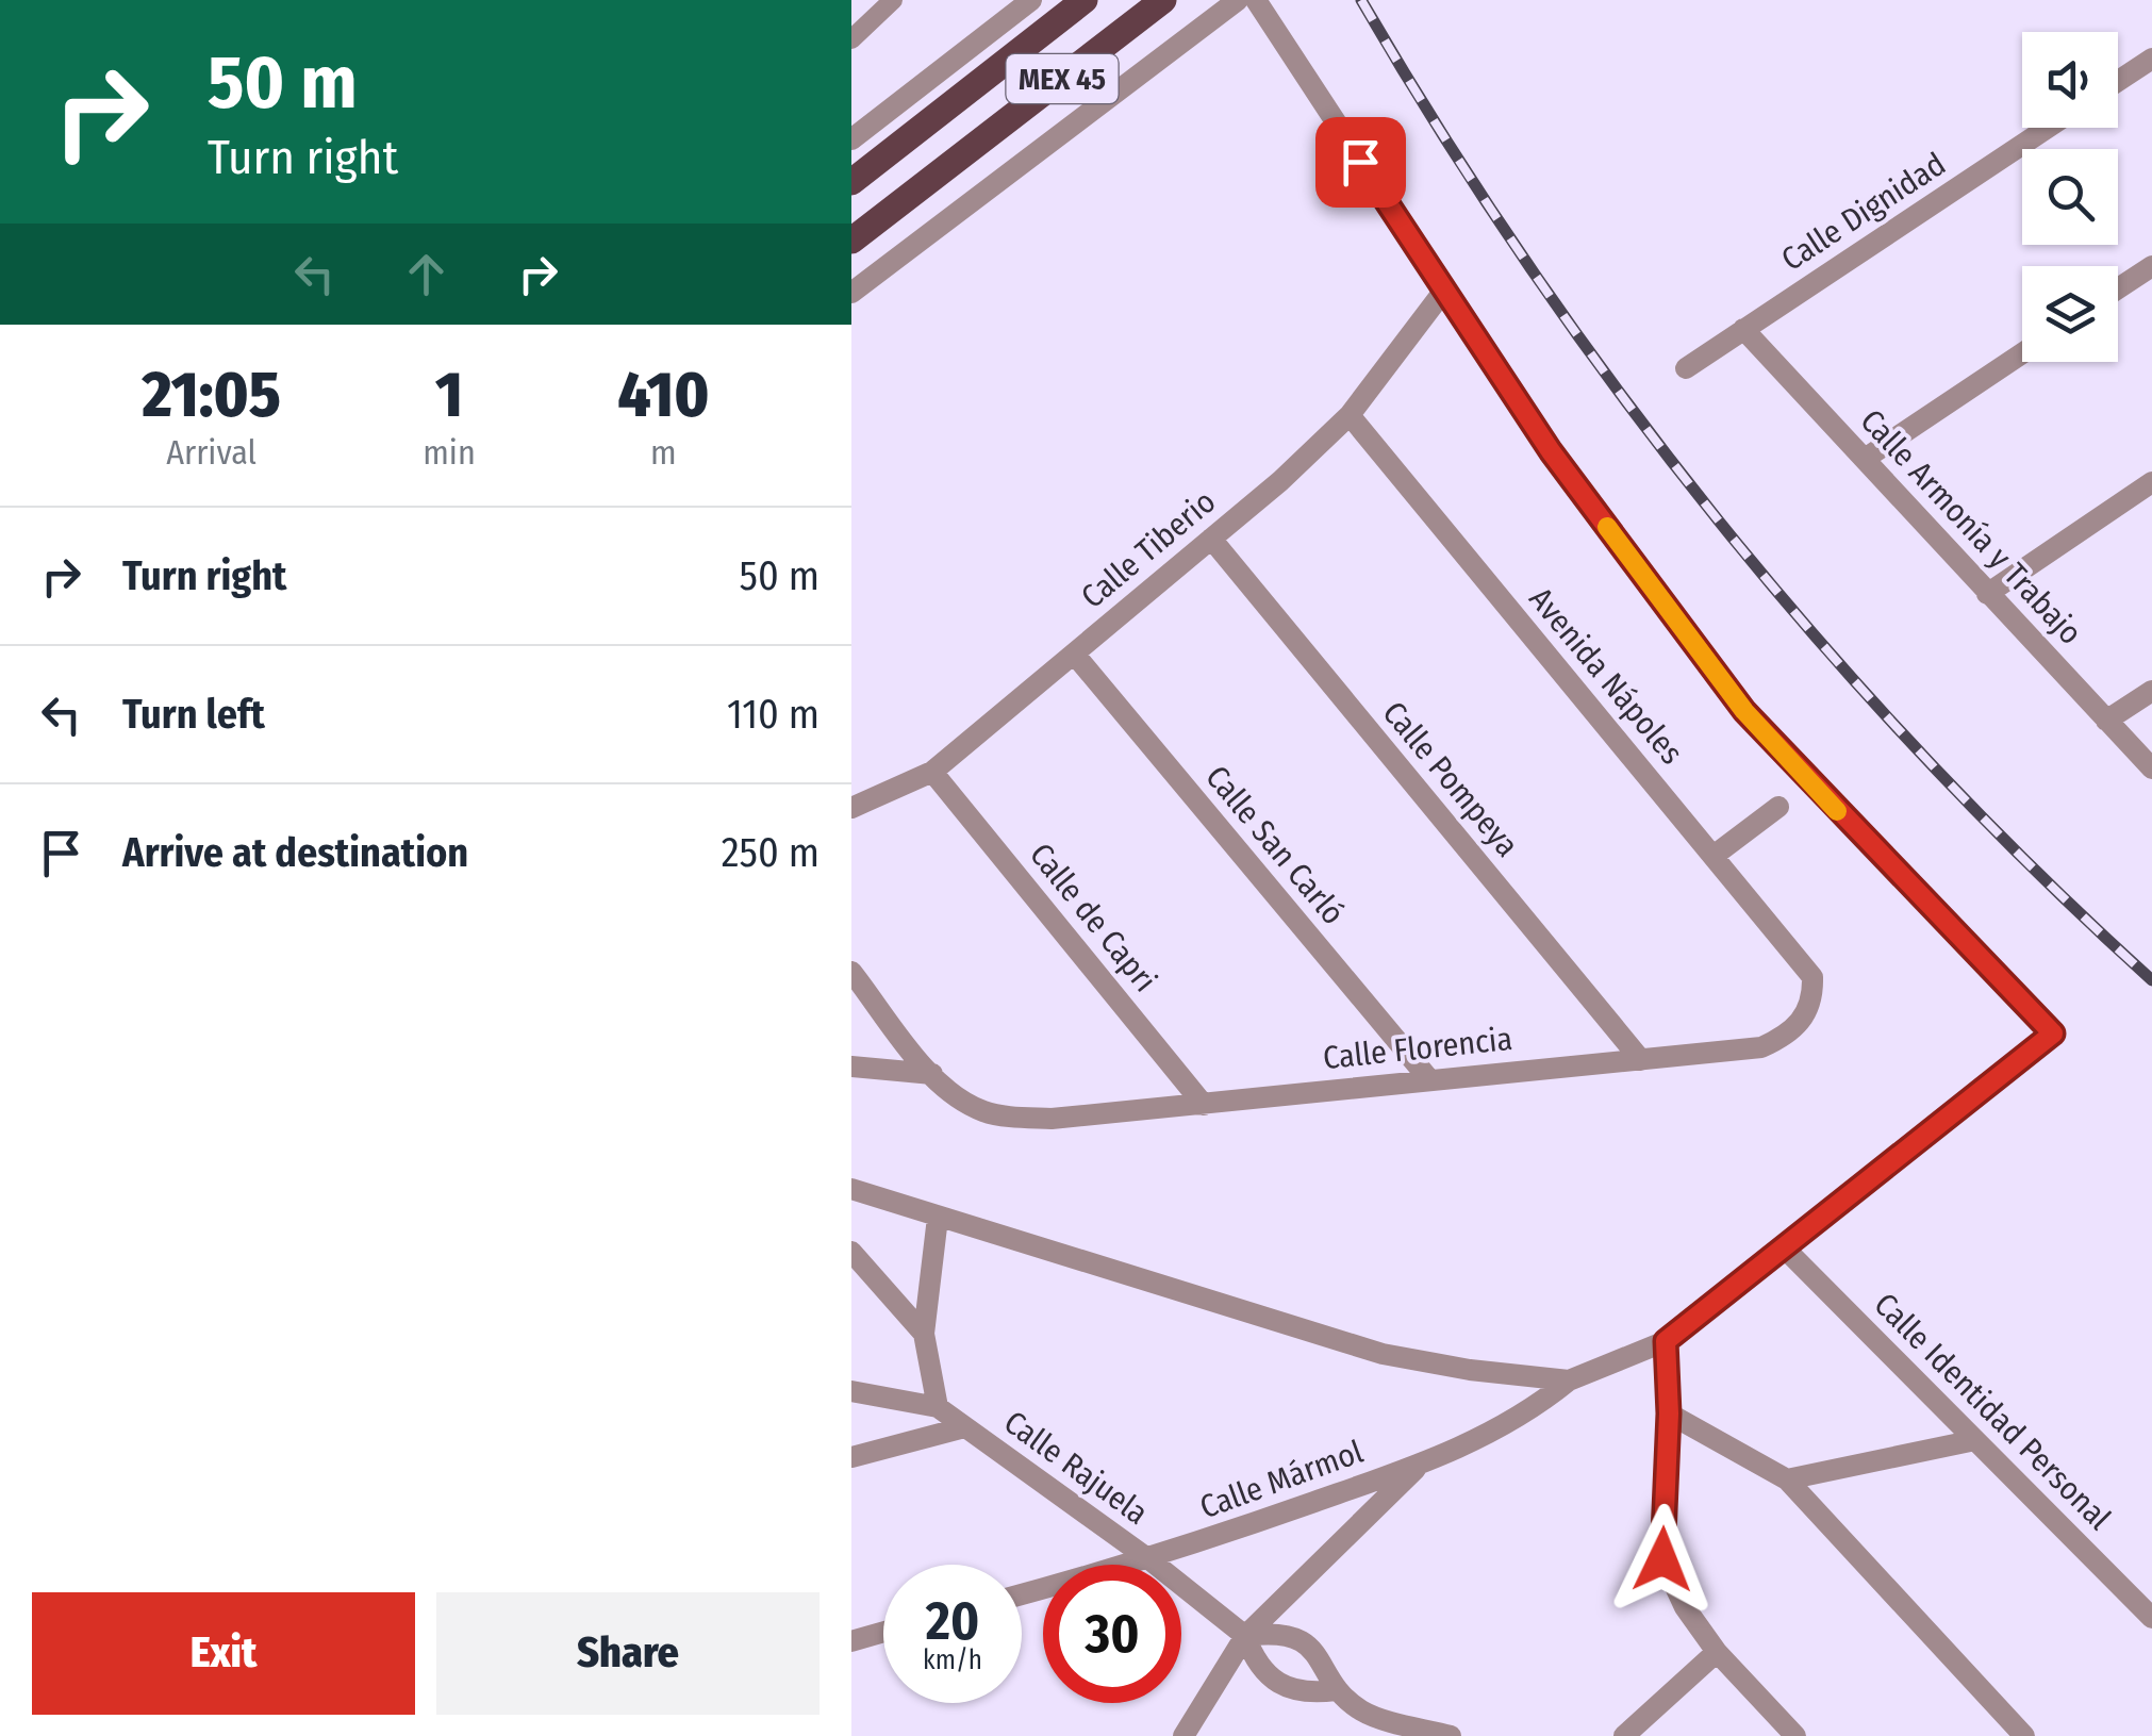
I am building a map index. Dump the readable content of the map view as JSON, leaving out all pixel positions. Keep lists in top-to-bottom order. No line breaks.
{"streets":{"main road":["MEX 45"],"street":["Calle Dignidad","Calle Armonía y Trabajo","Calle Tiberio","Avenida Nápoles","Calle Pompeya","Calle San Carló","Calle de Capri","Calle Florencia","Calle Identidad Personal","Calle Rajuela","Calle Mármol"]},"crossings":[["Calle Dignidad","Calle Armonía y Trabajo"],["Calle Tiberio","Avenida Nápoles"],["Calle Tiberio","Calle Pompeya"],["Calle Tiberio","Calle San Carló"],["Calle Tiberio","Calle de Capri"],["Avenida Nápoles","Calle Florencia"],["Calle Pompeya","Calle Florencia"],["Calle San Carló","Calle Florencia"],["Calle de Capri","Calle Florencia"],["Calle Rajuela","Calle Mármol"]],"page":{"turn":["50 m","Turn right"],"eta":["21:05","Arrival","1","min","410","m"],"list":[{"name":"Turn right","value":"50 m"},{"name":"Turn left","value":"110 m"},{"name":"Arrive at destination","value":"250 m"}],"speed":"20 km/h","limit":"30","buttons":["Exit","Share"]}}
